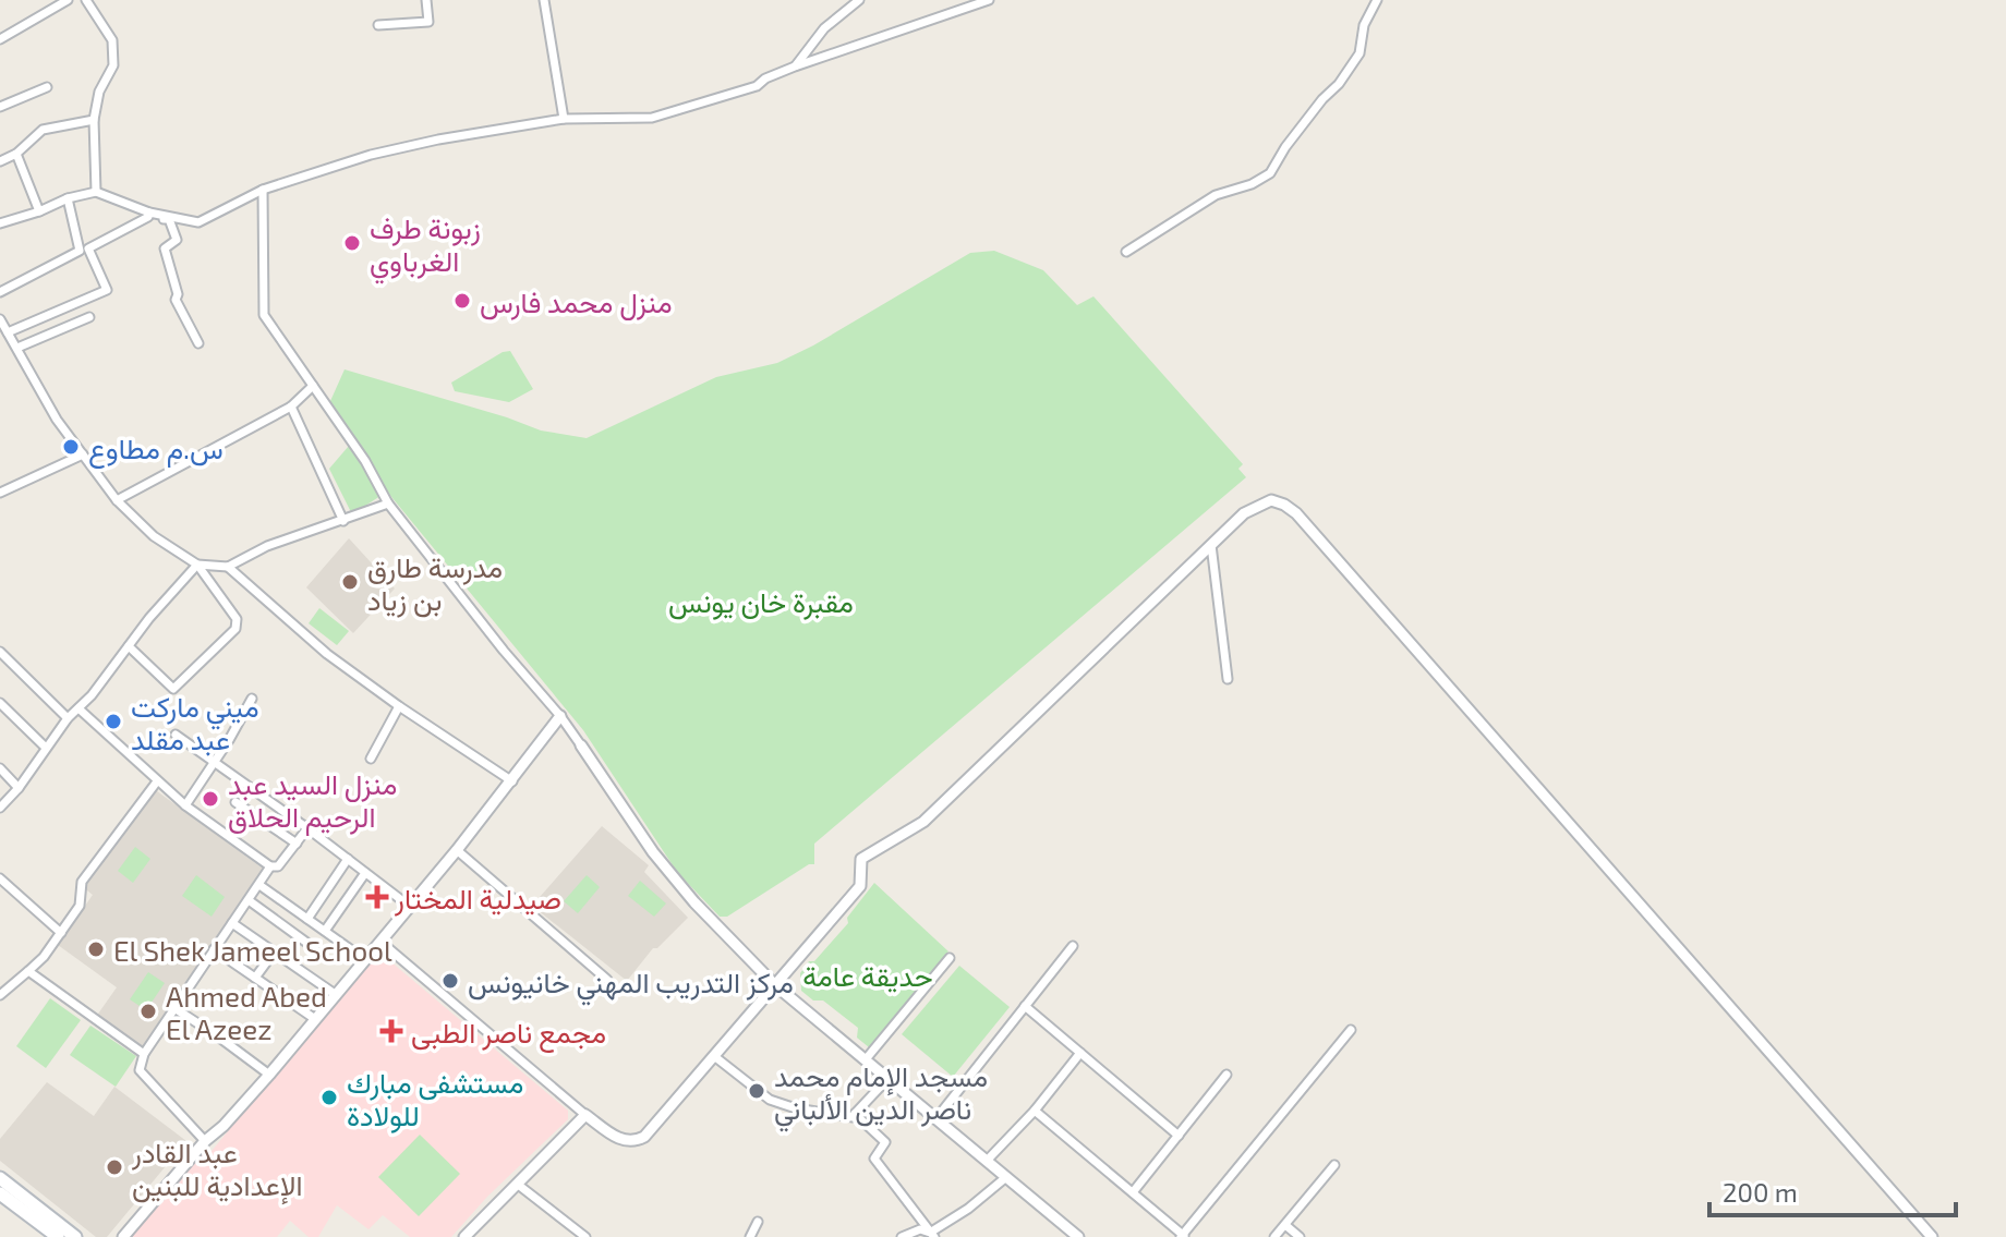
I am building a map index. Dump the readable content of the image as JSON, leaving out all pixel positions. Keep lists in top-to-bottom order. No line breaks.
{"parks":["مقبرة خان يونس","حديقة عامة"],"places":{"other":["زبونة طرف الغرباوي","منزل محمد فارس","س.م مطاوع","مدرسة طارق بن زياد","ميني ماركت عبد مقلد","منزل السيد عبد الرحيم الحلاق","El Shek Jameel School","مركز التدريب المهني خانيونس","Ahmed Abed El Azeez","مسجد الإمام محمد ناصر الدين الألباني","مستشفى مبارك للولادة","عبد القادر الإعدادية للبنين"],"health":["صيدلية المختار","مجمع ناصر الطبى"]},"scale_bar":"200 m"}
